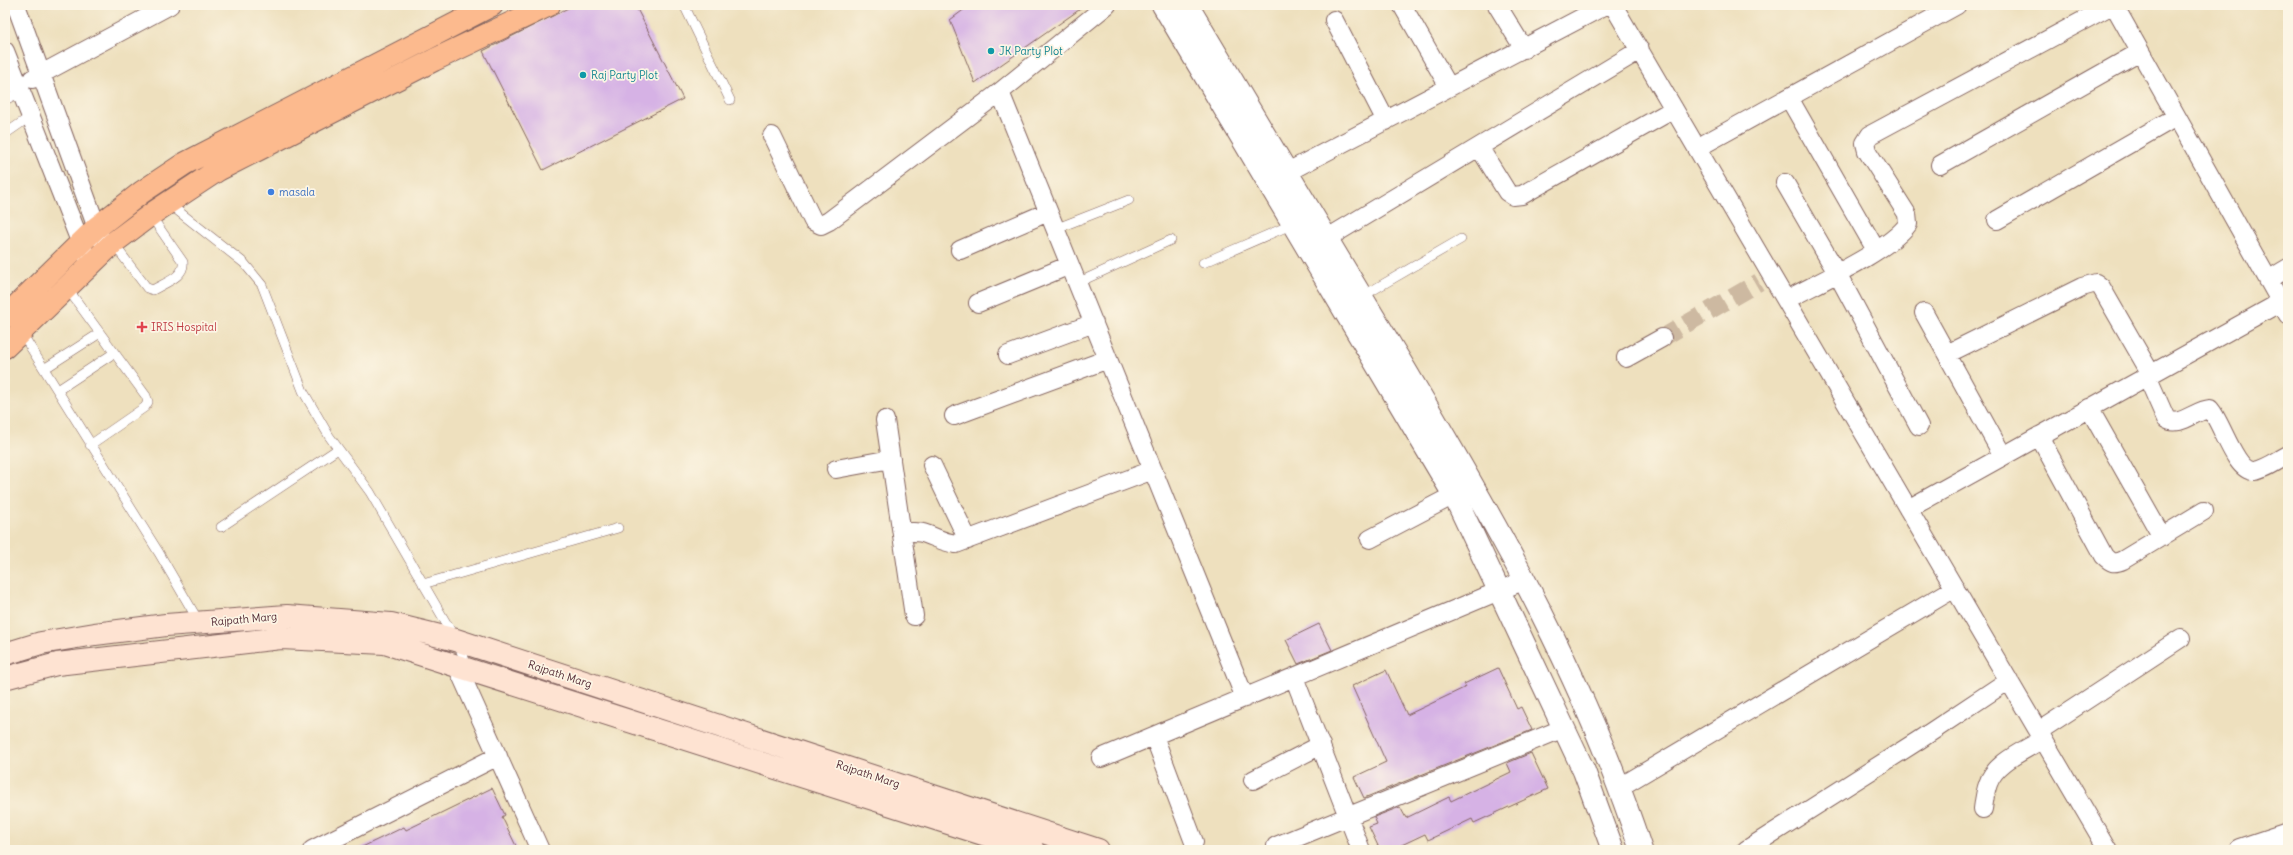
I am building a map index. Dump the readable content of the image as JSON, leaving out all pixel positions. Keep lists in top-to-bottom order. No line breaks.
{"streets":{"main road":["Rajpath Marg"]},"places":{"other":["JK Party Plot","Raj Party Plot","masala"],"health":["IRIS Hospital"]}}
